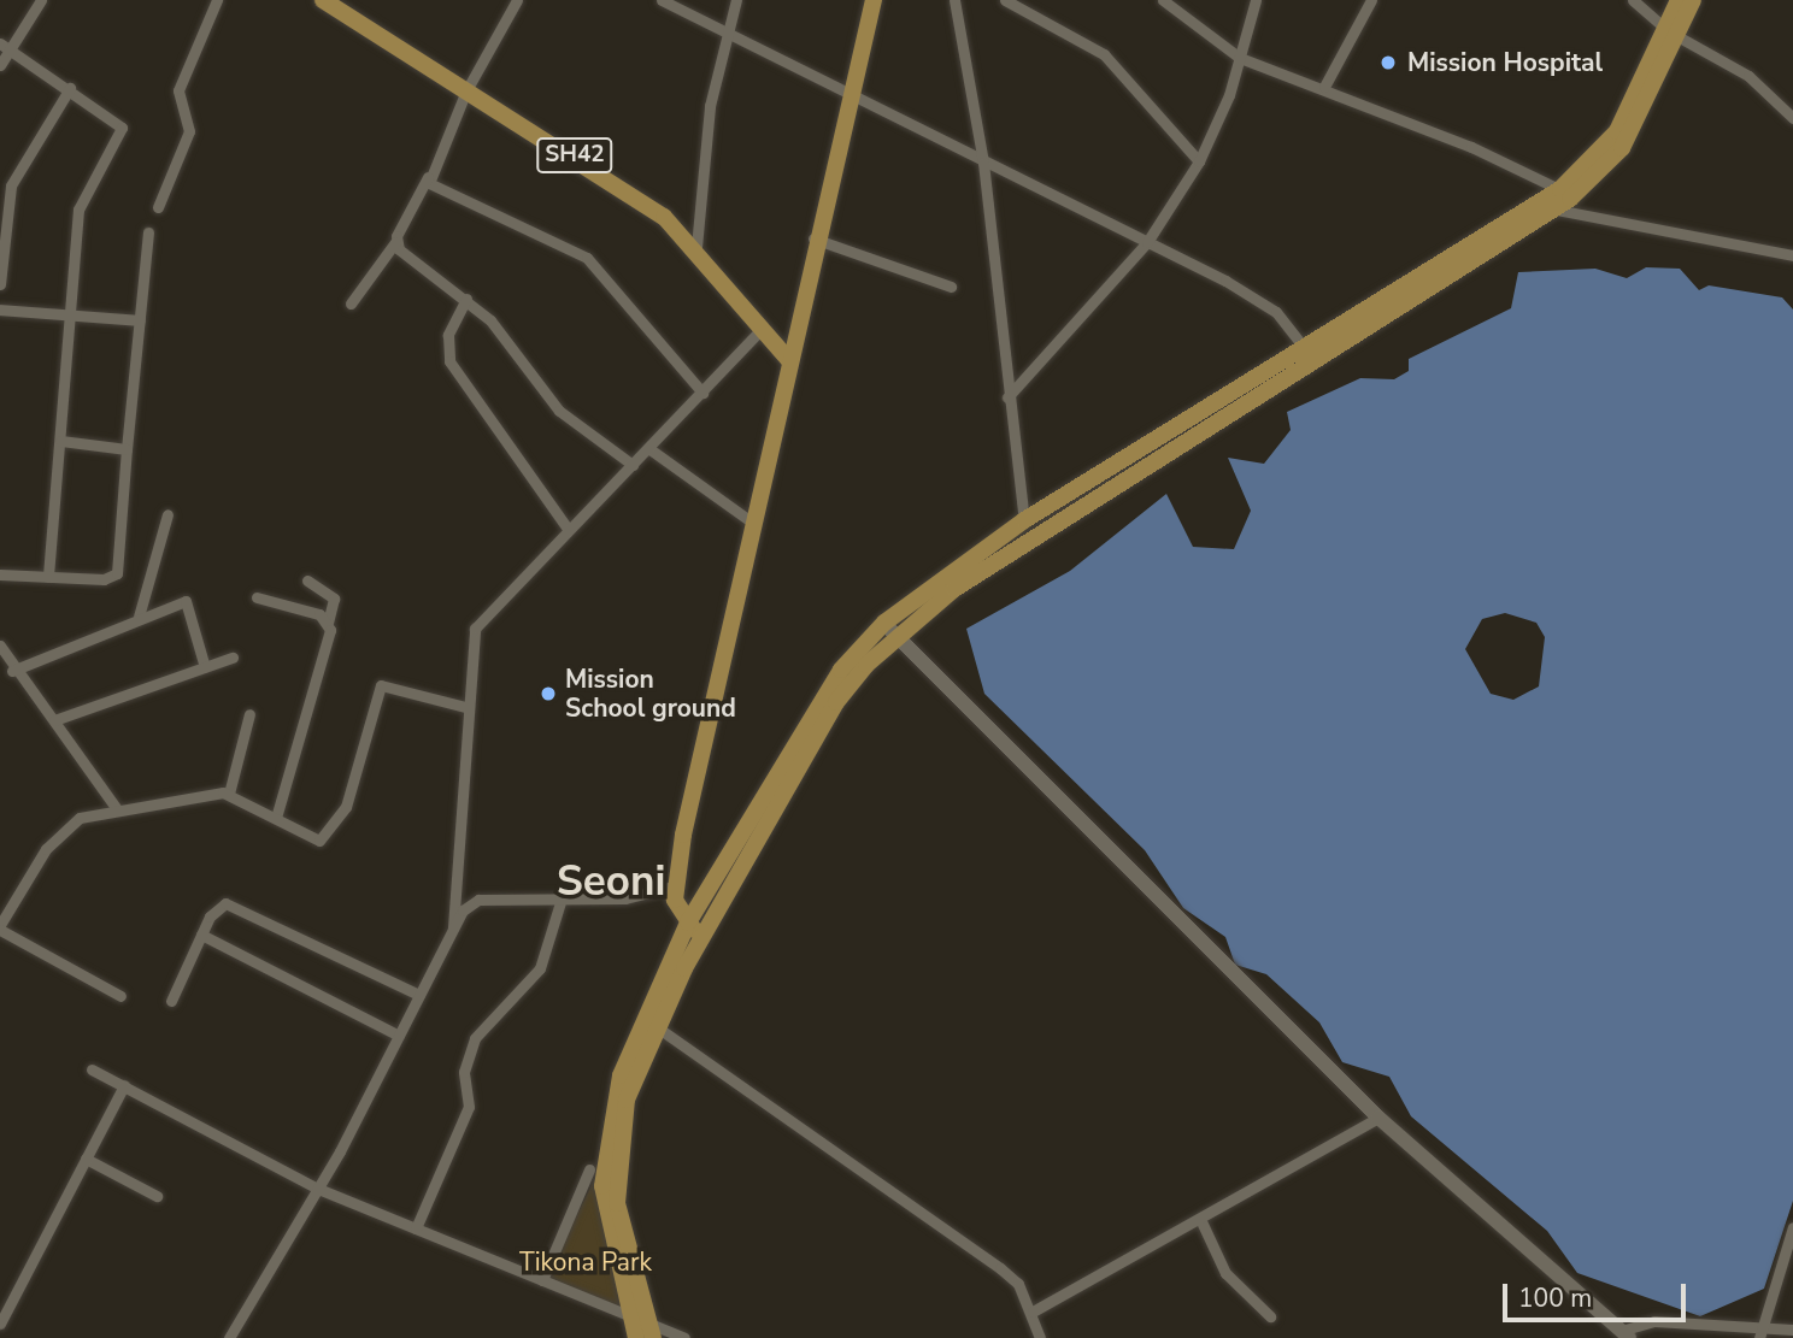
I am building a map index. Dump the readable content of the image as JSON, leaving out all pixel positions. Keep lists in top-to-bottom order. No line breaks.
{"streets":{"main road":["SH42"]},"districts":["Seoni"],"parks":["Tikona Park"],"places":["Mission Hospital","Mission School ground"],"scale_bar":"100 m"}
